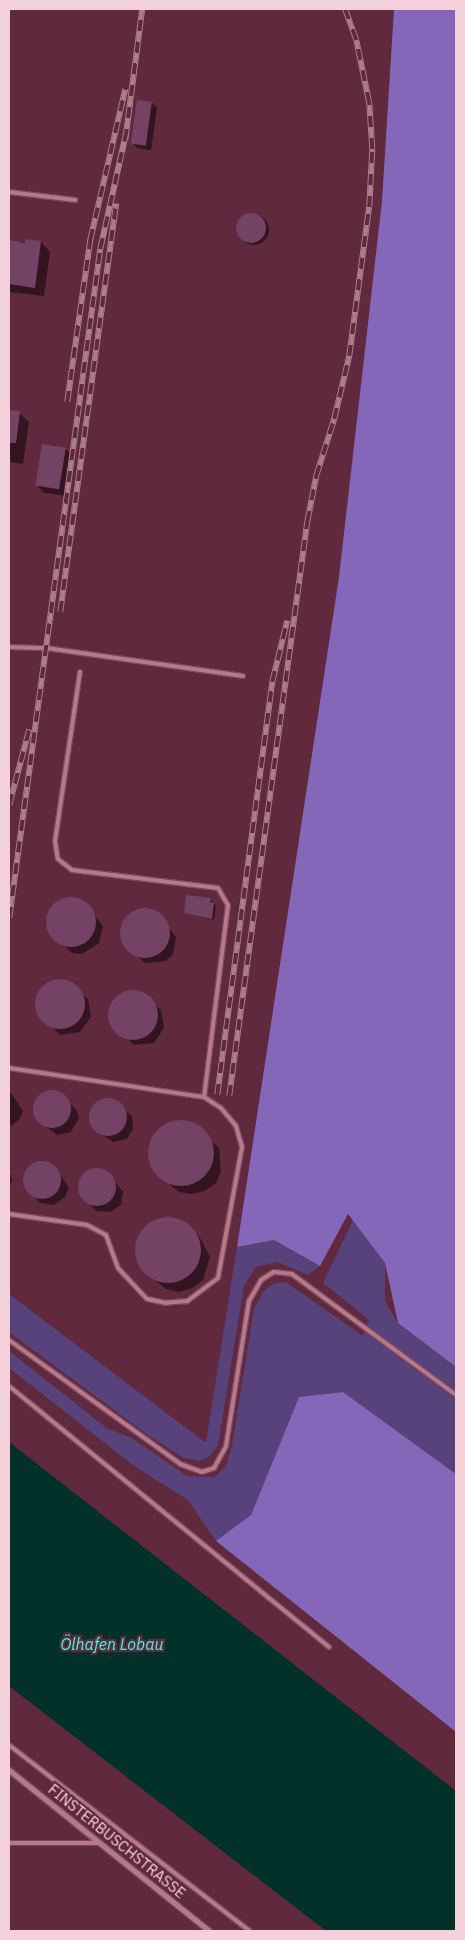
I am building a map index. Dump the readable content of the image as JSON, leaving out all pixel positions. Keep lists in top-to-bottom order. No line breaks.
{"streets":{"street":["FINSTERBUSCHSTRASSE"]},"water":["Ölhafen Lobau"]}
